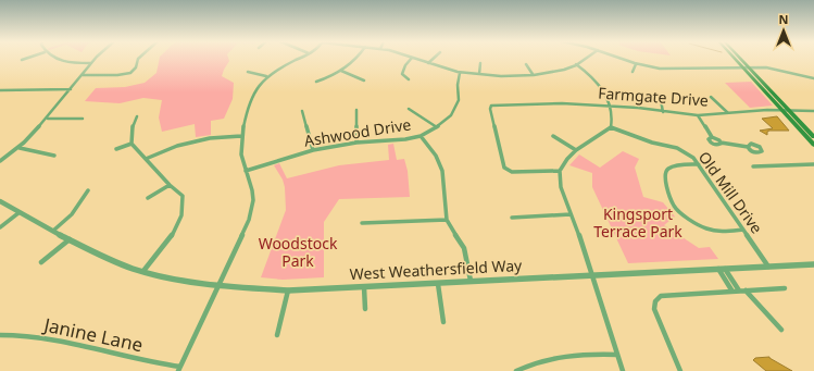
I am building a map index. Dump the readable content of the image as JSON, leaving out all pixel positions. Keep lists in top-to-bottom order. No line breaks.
{"streets":{"street":["Farmgate Drive","Ashwood Drive","Old Mill Drive","West Weathersfield Way","Janine Lane"]},"crossings":[["Old Mill Drive","West Weathersfield Way"]],"parks":["Kingsport Terrace Park","Woodstock Park"],"north":"top"}
